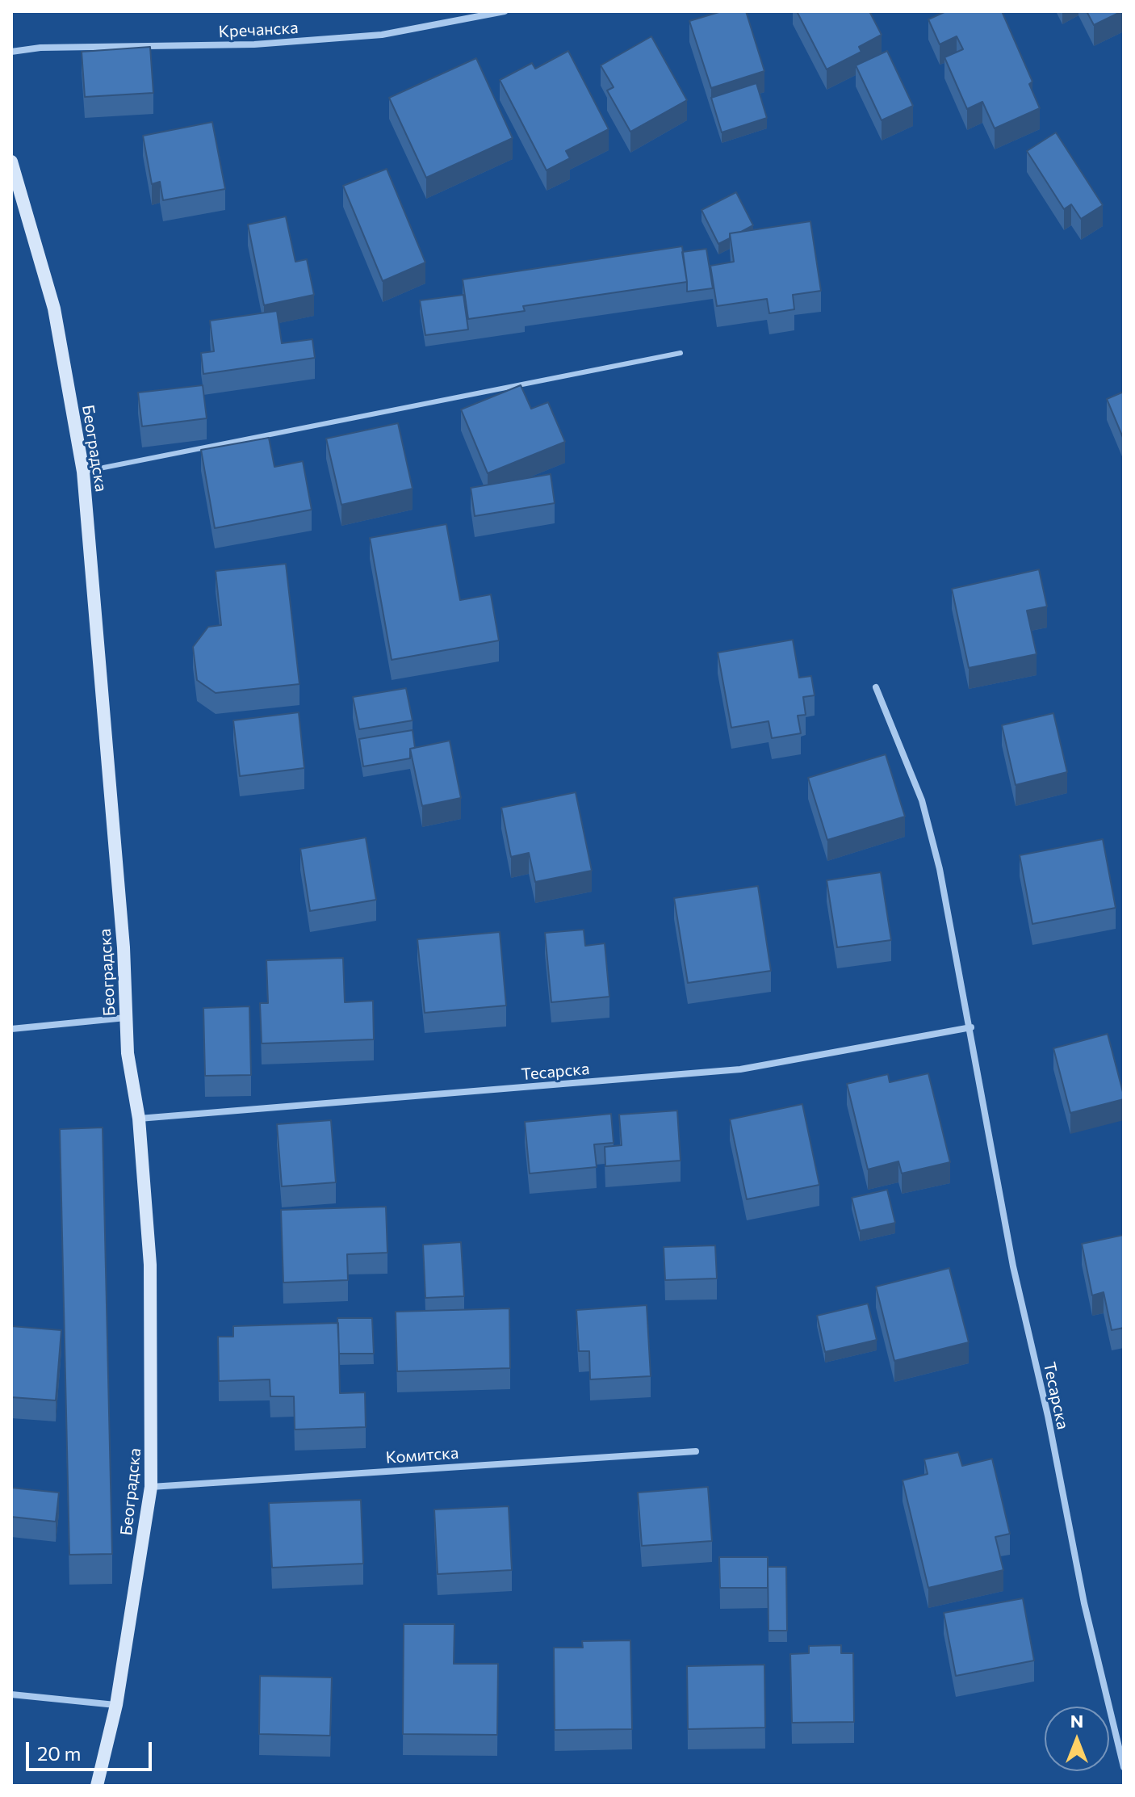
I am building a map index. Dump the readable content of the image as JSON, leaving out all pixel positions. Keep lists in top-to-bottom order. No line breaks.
{"streets":{"main road":["Београдска"],"street":["Кречанска","Тесарска","Комитска"]},"crossings":[["Београдска","Тесарска"],["Београдска","Комитска"]],"scale_bar":"20 m","north":"top"}
